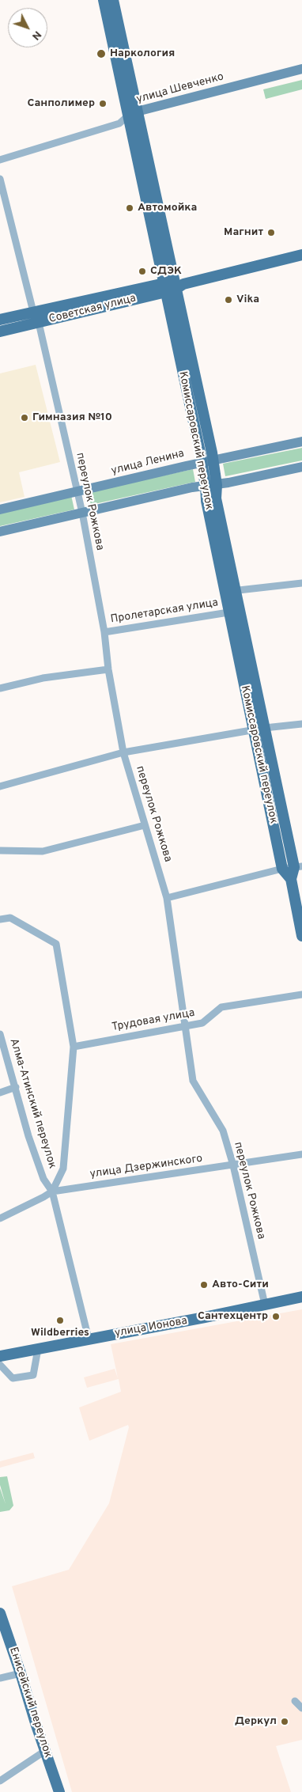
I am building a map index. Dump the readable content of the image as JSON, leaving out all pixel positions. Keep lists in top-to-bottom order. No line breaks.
{"streets":{"main road":["улица Шевченко","Советская улица","Комиссаровский переулок","улица Ленина","улица Ионова","Енисейский переулок"],"street":["переулок Рожкова","Пролетарская улица","Трудовая улица","Алма-Атинский переулок","улица Дзержинского"]},"crossings":[["улица Шевченко","Комиссаровский переулок"],["Советская улица","Комиссаровский переулок"],["Советская улица","переулок Рожкова"],["Комиссаровский переулок","улица Ленина"],["Комиссаровский переулок","Пролетарская улица"],["улица Ленина","переулок Рожкова"],["переулок Рожкова","Пролетарская улица"],["переулок Рожкова","Трудовая улица"],["переулок Рожкова","улица Дзержинского"],["переулок Рожкова","улица Ионова"],["Алма-Атинский переулок","улица Дзержинского"],["Алма-Атинский переулок","улица Ионова"]],"places":["Наркология","Санполимер","Автомойка","Магнит","СДЭК","Vika","Гимназия №10","Авто-Сити","Сантехцентр","Wildberries","Деркул"],"north":"bottom right"}
